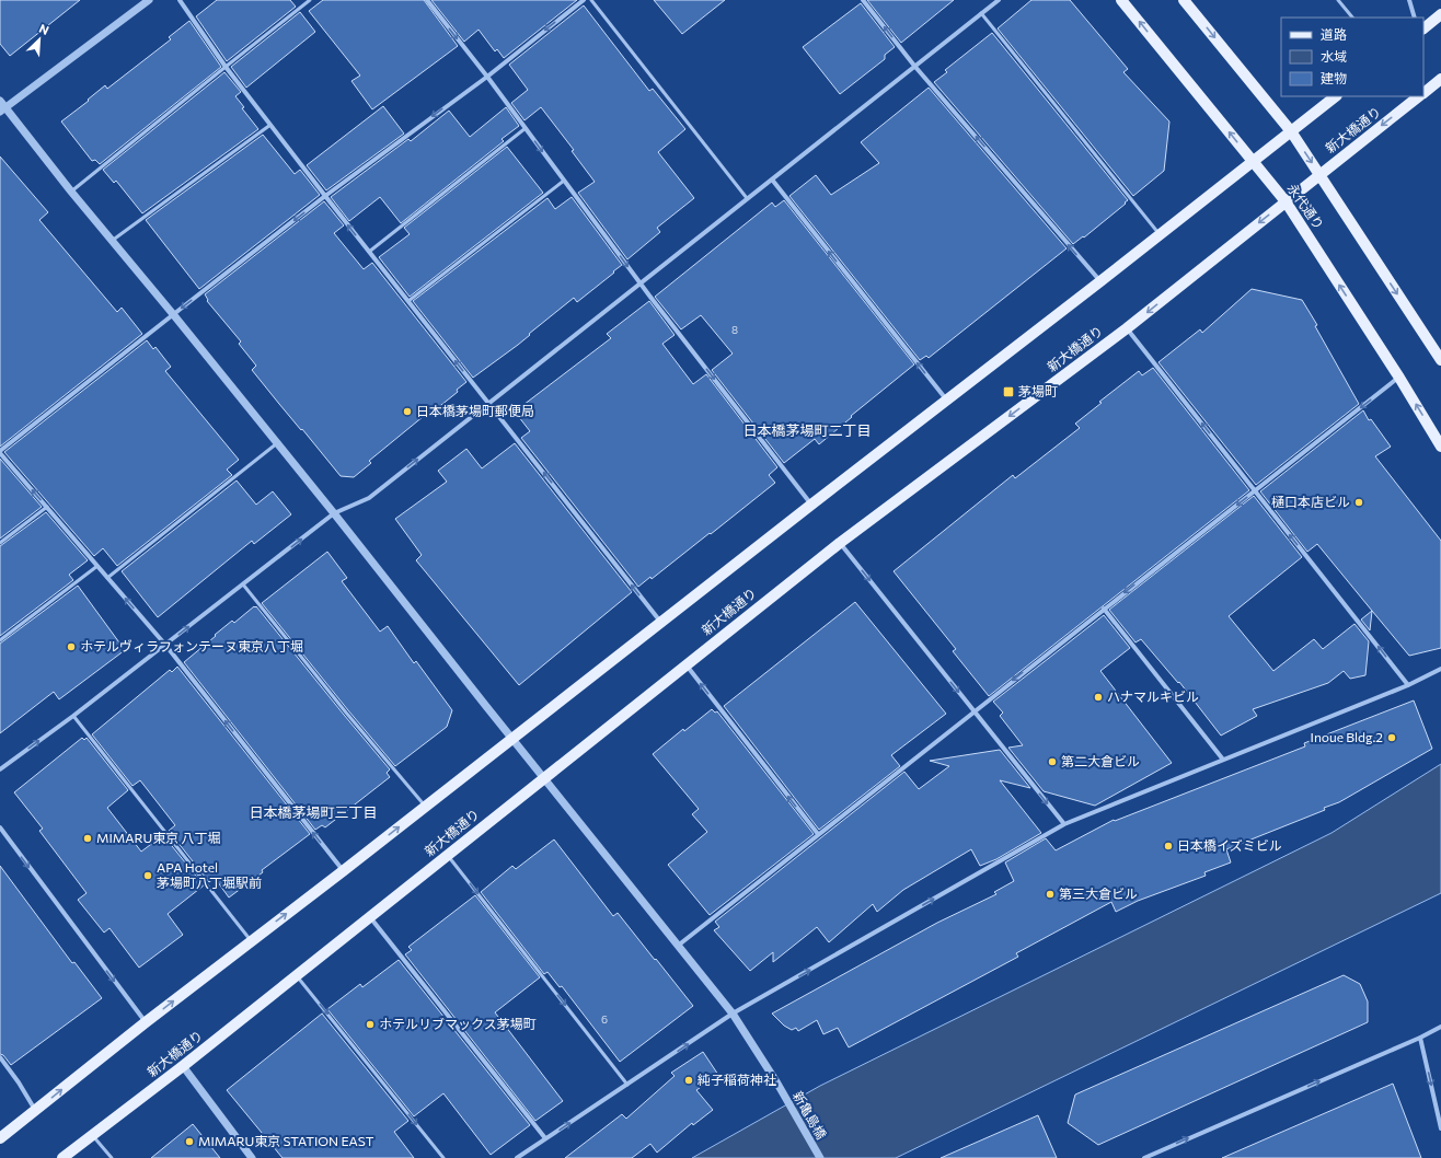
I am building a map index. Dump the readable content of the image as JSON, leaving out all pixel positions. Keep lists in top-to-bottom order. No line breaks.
{"streets":{"main road":["新大橋通り","永代通り"],"street":["新亀島橋"]},"crossings":[["新大橋通り","永代通り"],["新大橋通り","新亀島橋"]],"districts":["日本橋茅場町二丁目","日本橋茅場町三丁目"],"places":{"transit":["茅場町"],"other":["日本橋茅場町郵便局","樋口本店ビル","ホテルヴィラフォンテーヌ東京八丁堀","ハナマルキビル","Inoue Bldg.2","第二大倉ビル","MIMARU東京 八丁堀","日本橋イズミビル","APA Hotel 茅場町八丁堀駅前","第三大倉ビル","ホテルリブマックス茅場町","純子稲荷神社","MIMARU東京 STATION EAST"]},"house_numbers":["8","6"],"legend":["道路","水域","建物"],"north":"top right"}
